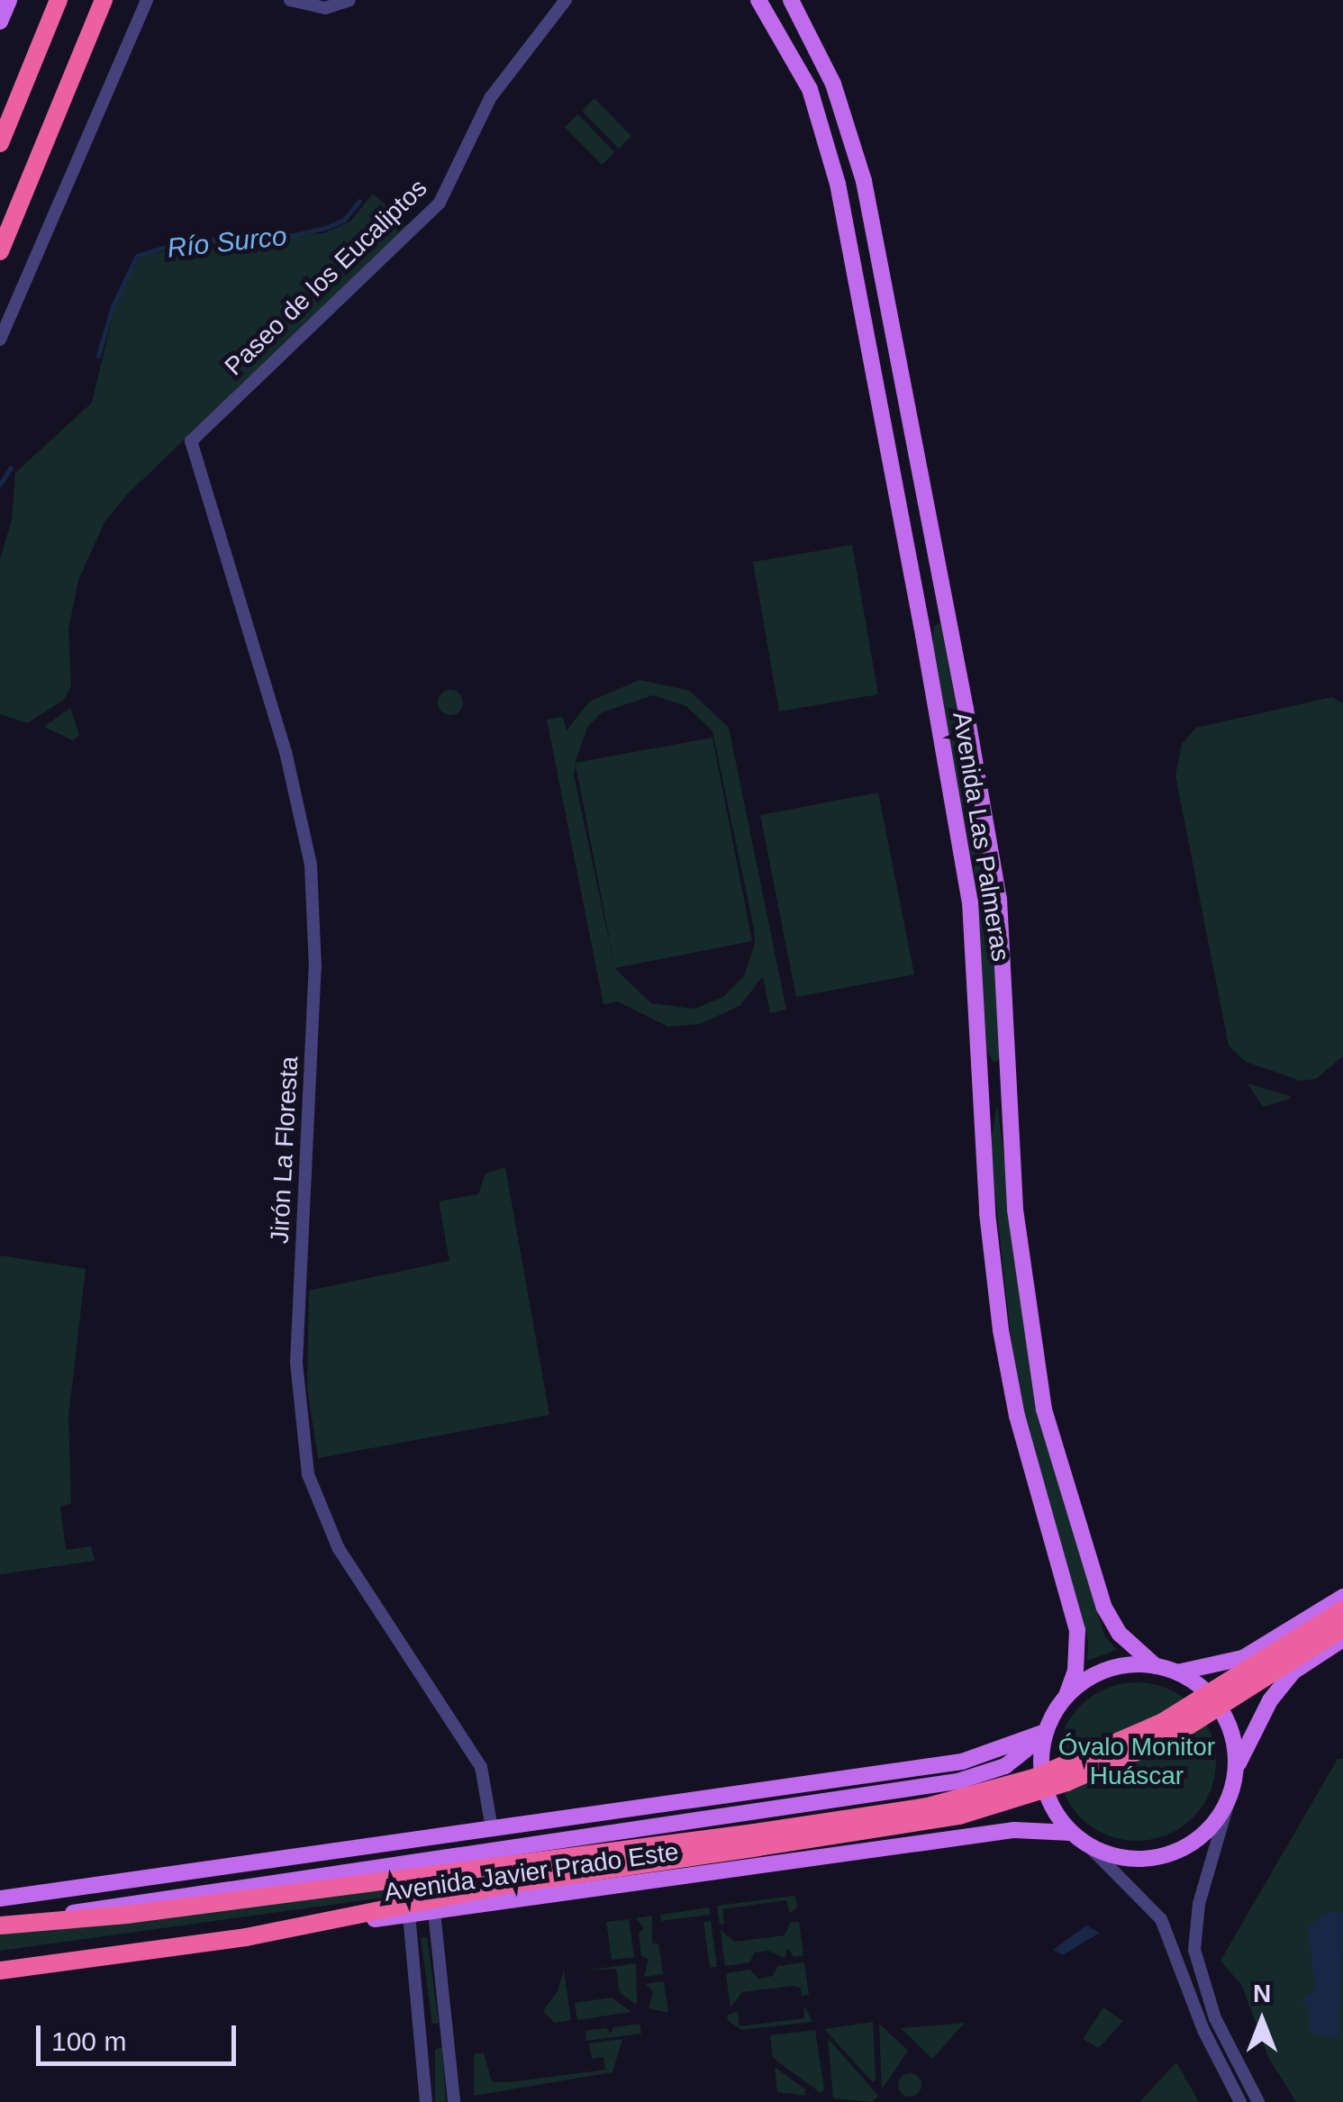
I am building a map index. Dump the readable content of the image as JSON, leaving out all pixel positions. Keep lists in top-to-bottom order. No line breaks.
{"streets":{"highway":["Avenida Javier Prado Este"],"main road":["Avenida Las Palmeras"],"street":["Paseo de los Eucaliptos","Jirón La Floresta"]},"crossings":[["Paseo de los Eucaliptos","Jirón La Floresta"],["Avenida Las Palmeras","Avenida Javier Prado Este"],["Jirón La Floresta","Avenida Javier Prado Este"]],"water":["Río Surco"],"parks":["Óvalo Monitor Huáscar"],"scale_bar":"100 m","north":"top"}
